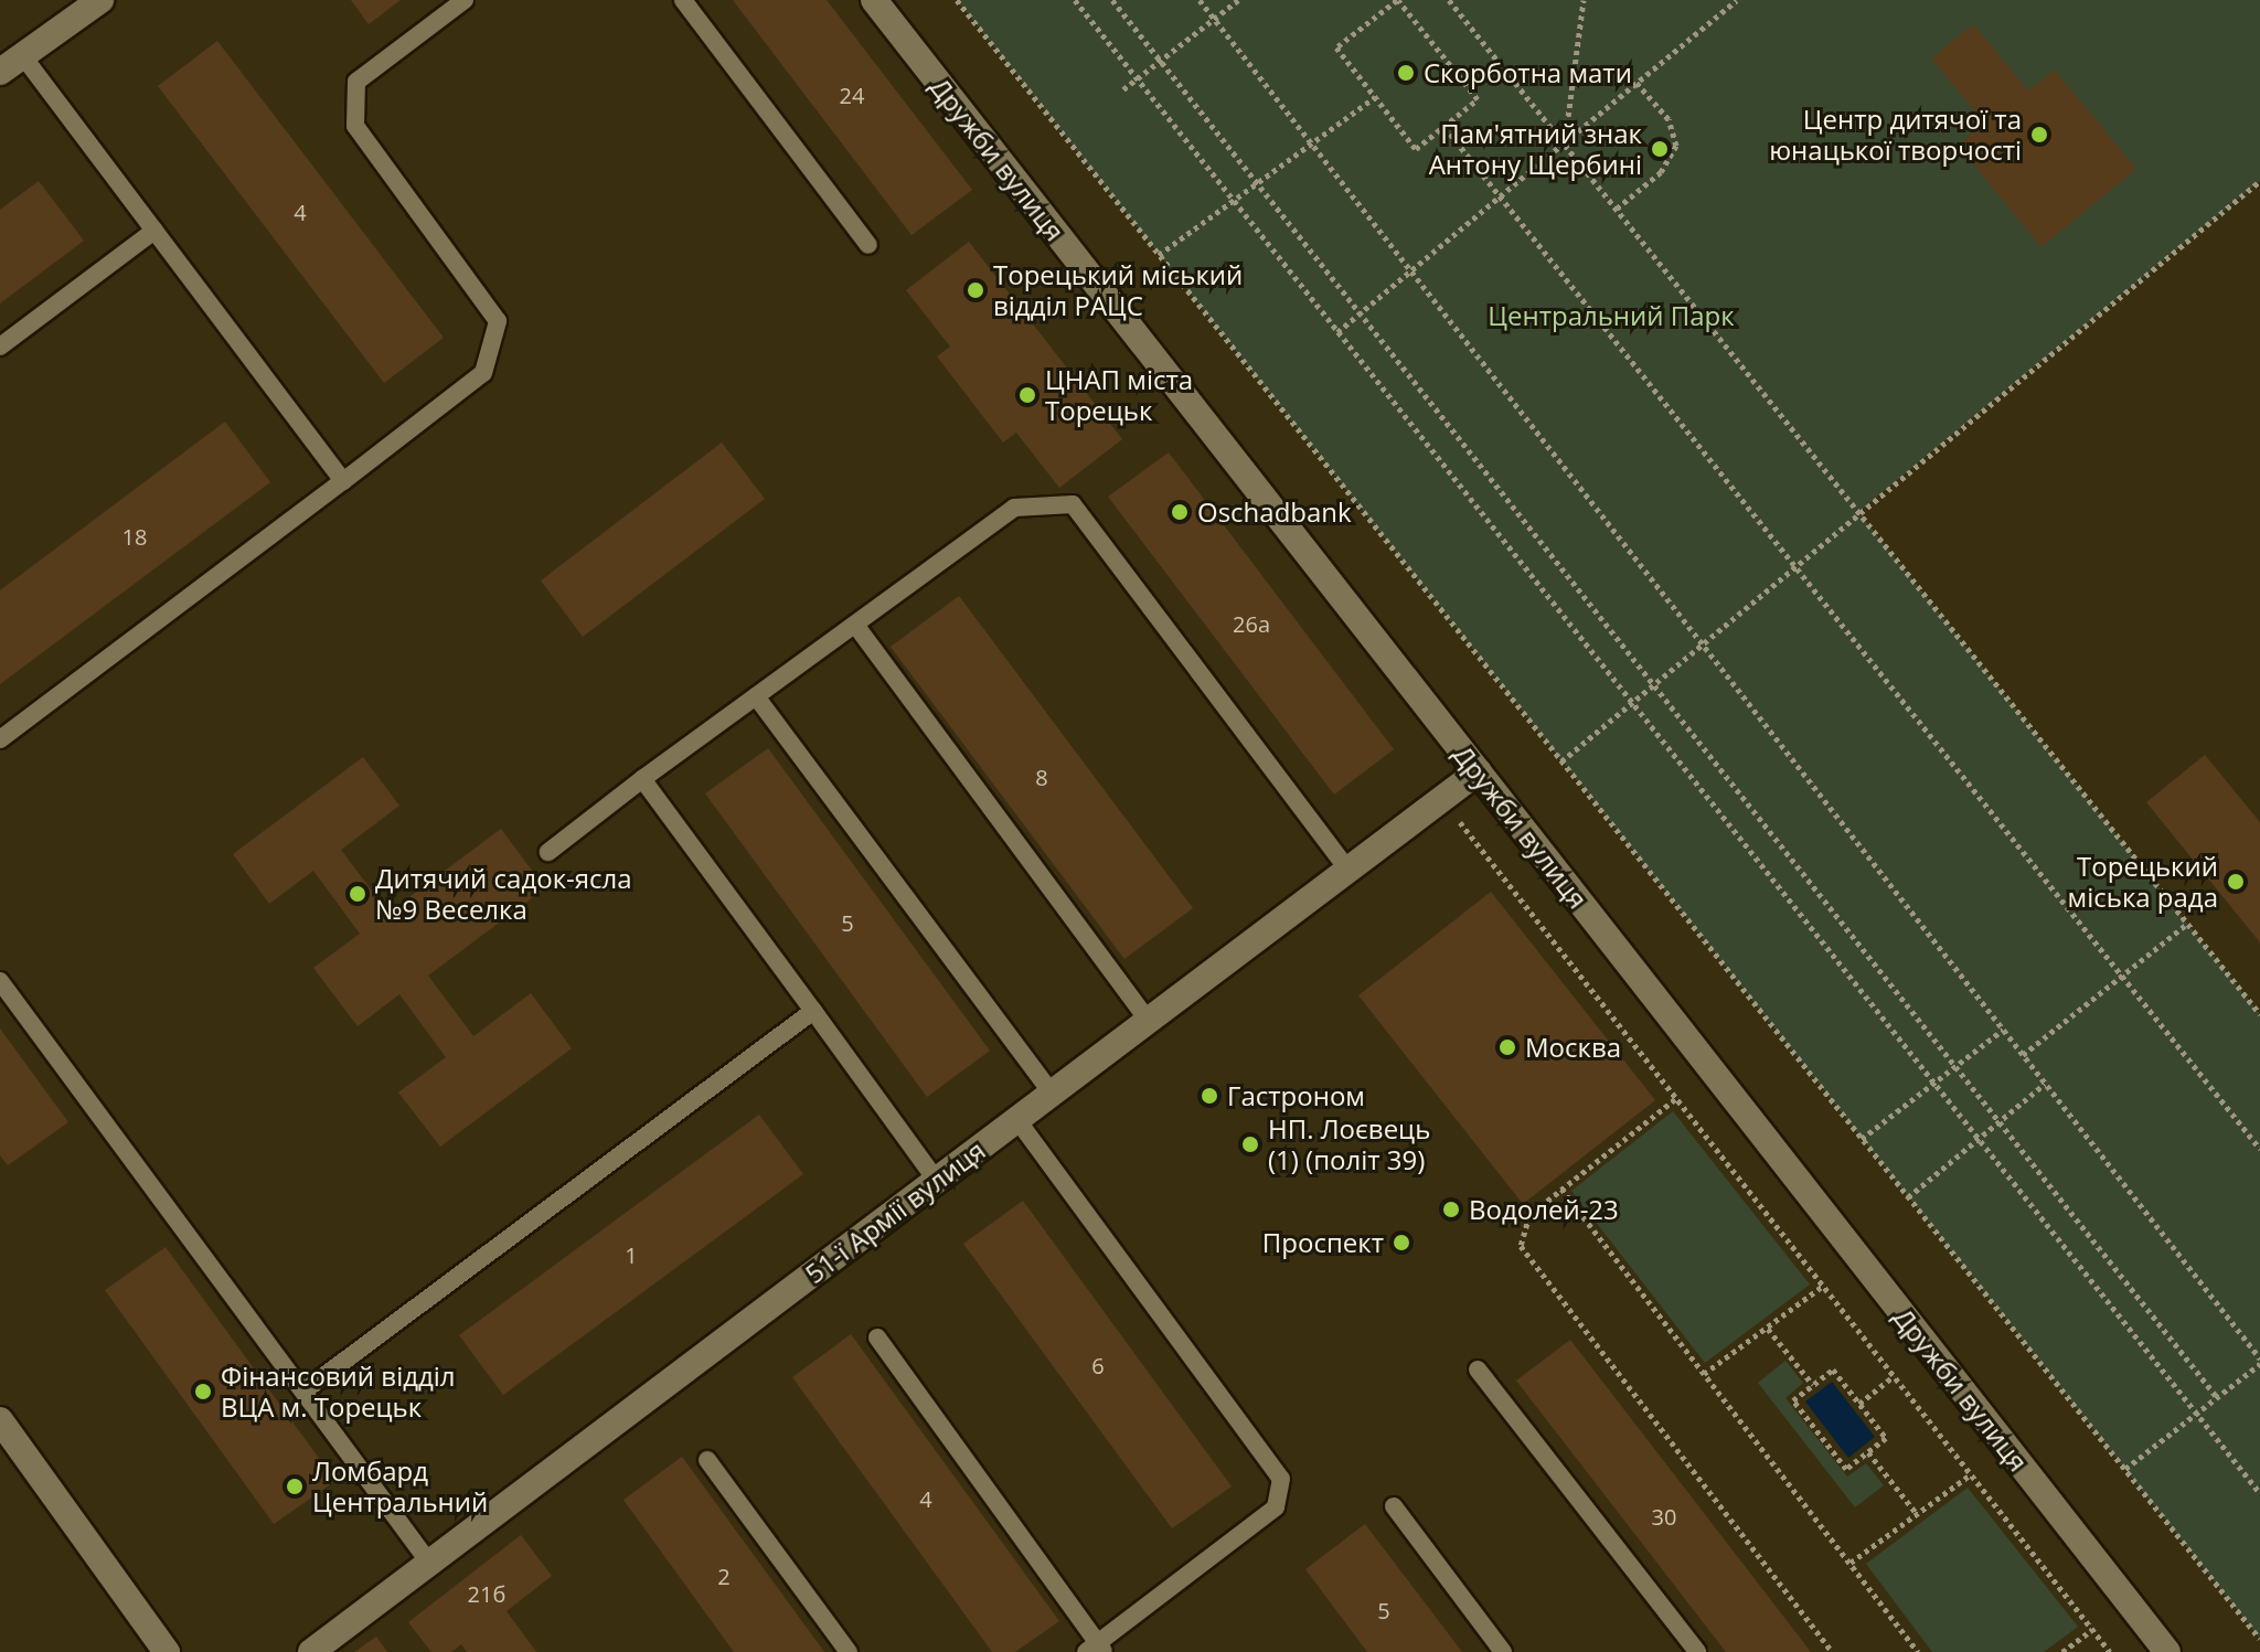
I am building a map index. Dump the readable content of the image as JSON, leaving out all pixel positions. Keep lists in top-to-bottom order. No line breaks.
{"streets":{"street":["Дружби вулиця","51-ї Армії вулиця"]},"crossings":[["Дружби вулиця","51-ї Армії вулиця"]],"parks":["Центральний Парк"],"places":["Скорботна мати","Центр дитячої та юнацької творчості","Пам'ятний знак Антону Щербині","Торецький міський відділ РАЦС","ЦНАП міста Торецьк","Oschadbank","Торецький міська рада","Дитячий садок-ясла №9 Веселка","Москва","Гастроном","НП. Лоєвець (1) (політ 39)","Водолей-23","Проспект","Фінансовий відділ ВЦА м. Торецьк","Ломбард Центральний"],"house_numbers":["24","4","18","26а","8","5","1","6","4","30","2","21б","5"]}
